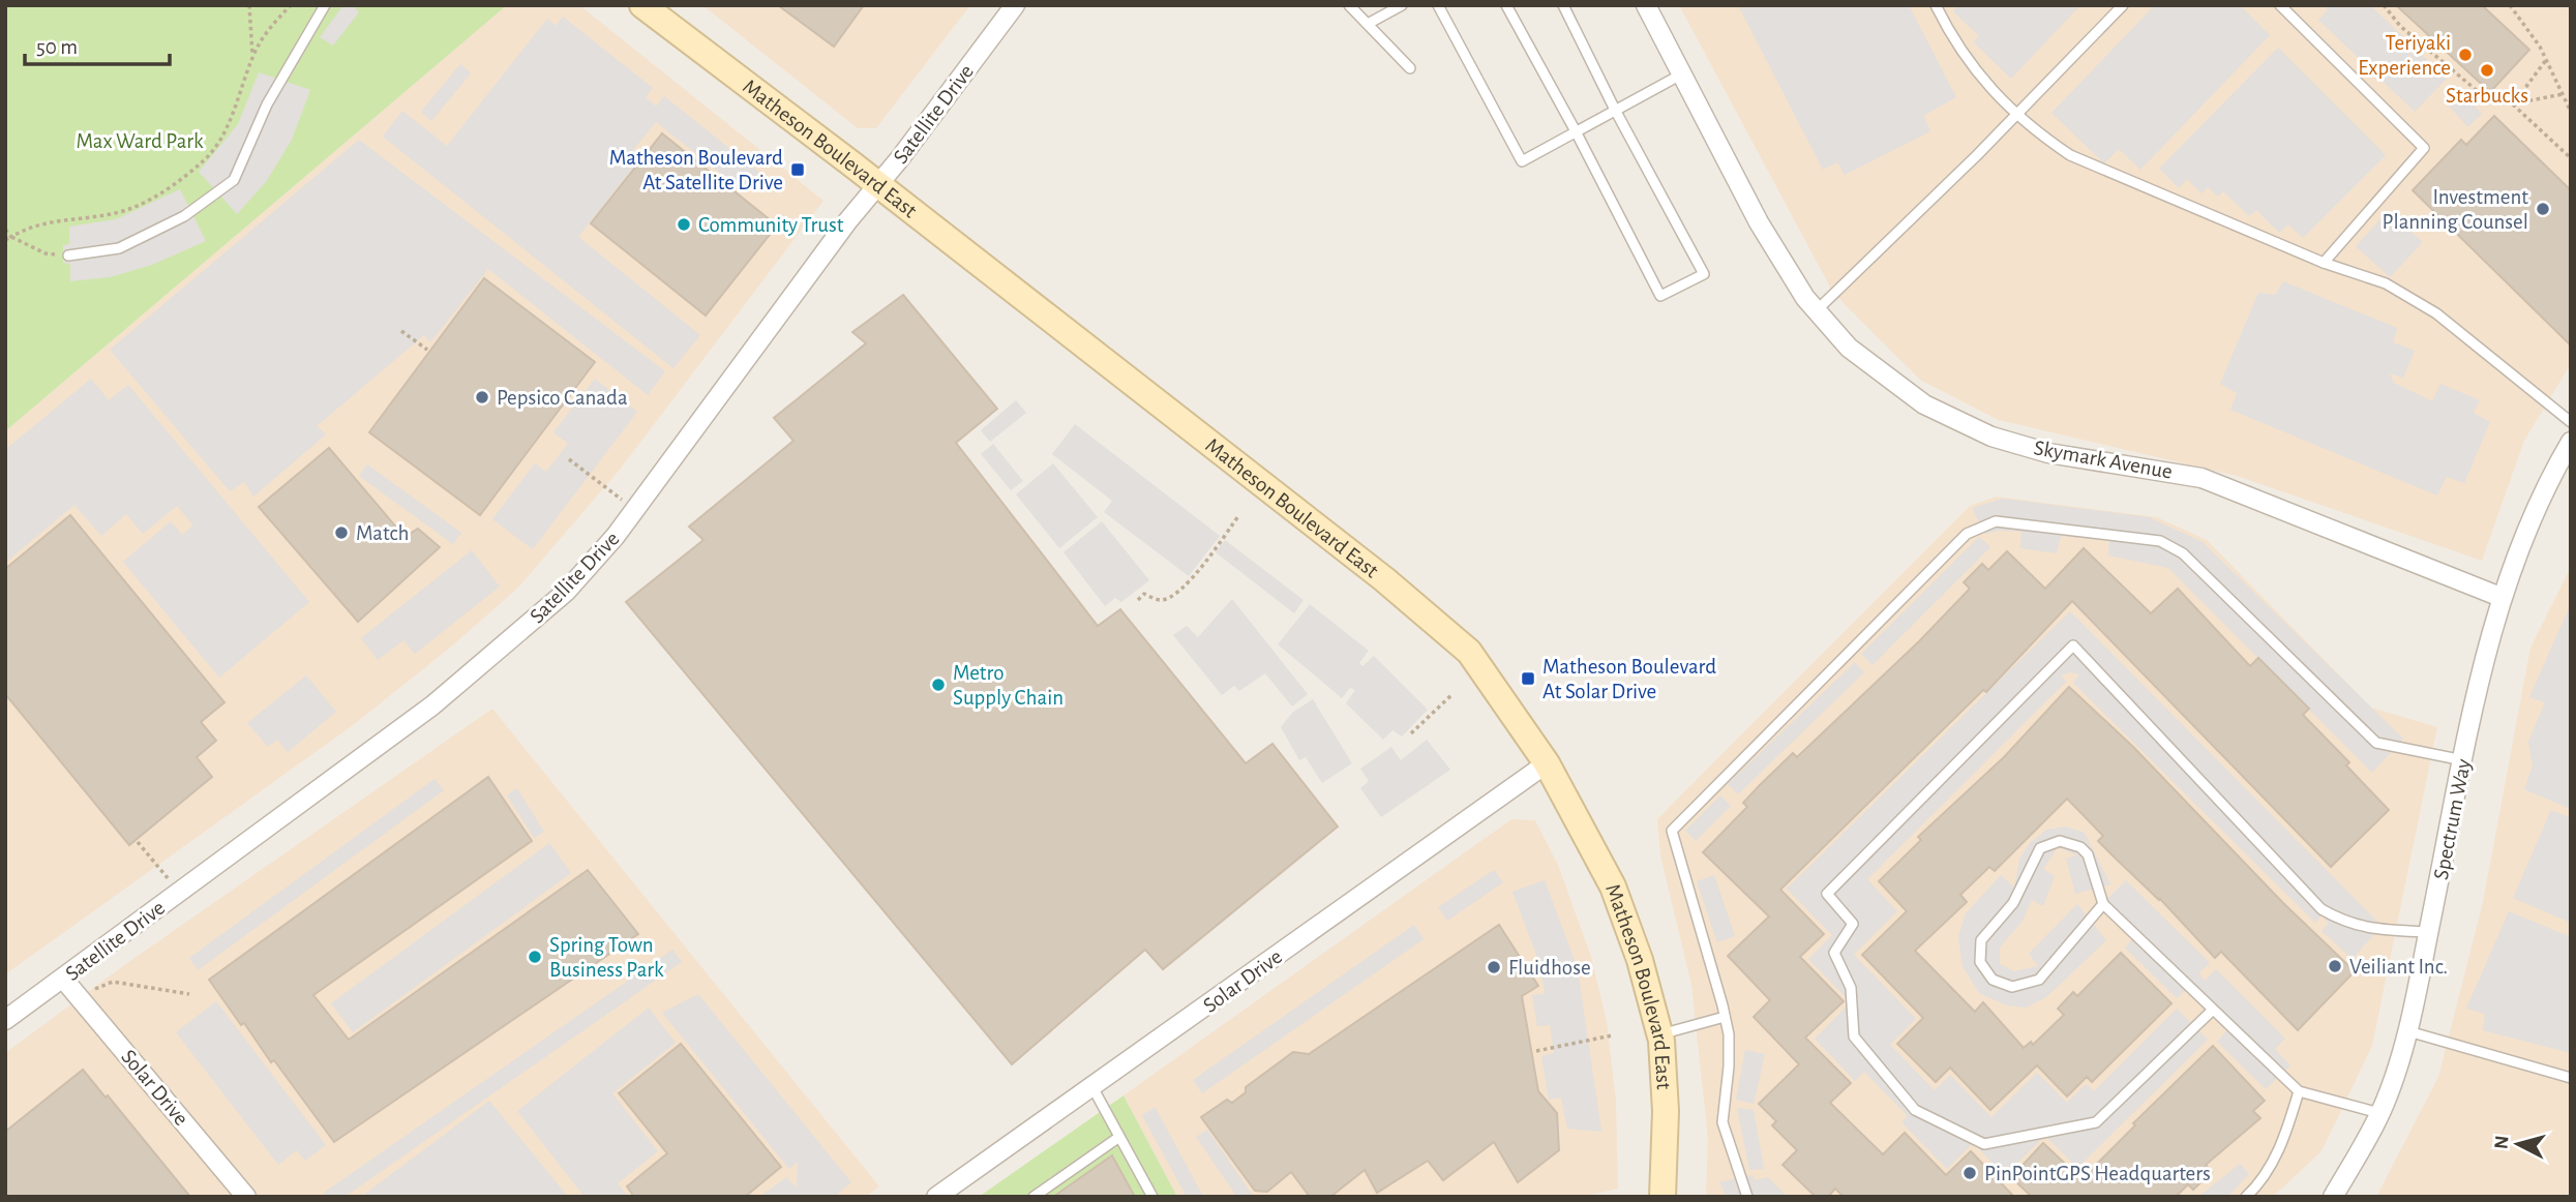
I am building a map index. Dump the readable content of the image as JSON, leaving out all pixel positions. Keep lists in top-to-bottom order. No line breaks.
{"streets":{"street":["Satellite Drive","Matheson Boulevard East","Skymark Avenue","Spectrum Way","Solar Drive"]},"crossings":[["Satellite Drive","Matheson Boulevard East"],["Satellite Drive","Solar Drive"],["Matheson Boulevard East","Solar Drive"],["Skymark Avenue","Spectrum Way"]],"parks":["Max Ward Park"],"places":{"other":["Teriyaki Experience","Starbucks","Investment Planning Counsel","Community Trust","Pepsico Canada","Match","Metro Supply Chain","Spring Town Business Park","Veiliant Inc.","Fluidhose","PinPointGPS Headquarters"],"transit":["Matheson Boulevard At Satellite Drive","Matheson Boulevard At Solar Drive"]},"scale_bar":"50 m","north":"left"}
